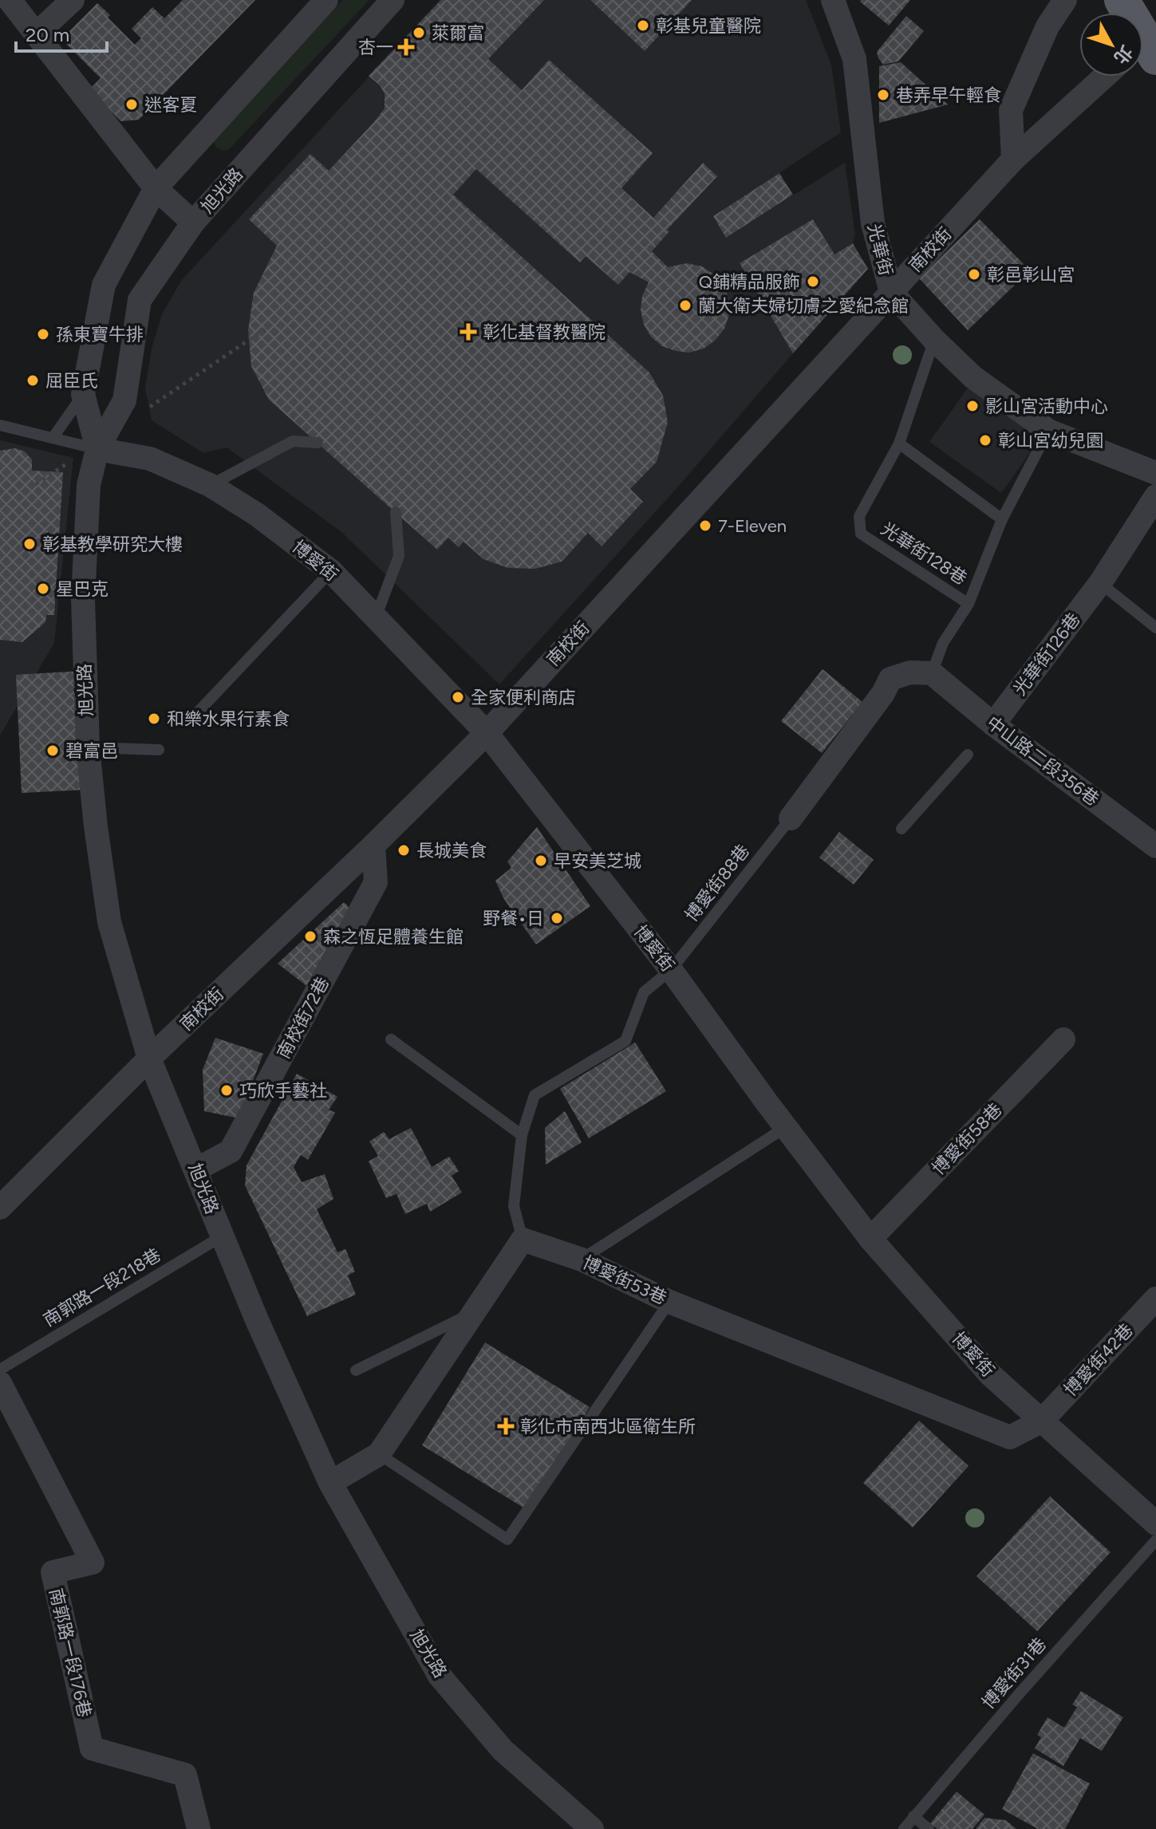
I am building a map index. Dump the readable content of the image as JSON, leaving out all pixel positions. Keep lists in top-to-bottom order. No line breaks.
{"streets":{"street":["旭光路","光華街","南校街","博愛街","光華街126巷","中山路二段356巷","南校街72巷","博愛街58巷","博愛街53巷","博愛街42巷","南郭路一段176巷"],"lane":["光華街128巷","博愛街88巷","南郭路一段218巷","博愛街31巷"]},"crossings":[["旭光路","南校街"],["旭光路","博愛街"],["旭光路","南校街72巷"],["旭光路","南郭路一段218巷"],["光華街","南校街"],["光華街","光華街128巷"],["南校街","博愛街"],["南校街","南校街72巷"],["光華街128巷","中山路二段356巷"],["博愛街","博愛街88巷"],["博愛街","博愛街58巷"],["博愛街","博愛街53巷"],["博愛街","博愛街42巷"],["光華街126巷","中山路二段356巷"],["博愛街53巷","博愛街42巷"]],"places":{"other":["彰基兒童醫院","萊爾富","巷弄早午輕食","迷客夏","彰邑彰山宮","Q鋪精品服飾","蘭大衛夫婦切膚之愛紀念館","孫東寶牛排","屈臣氏","影山宮活動中心","彰山宮幼兒園","7-Eleven","彰基教學研究大樓","星巴克","全家便利商店","和樂水果行素食","碧富邑","長城美食","早安美芝城","野餐•日","森之恆足體養生館","巧欣手藝社"],"health":["杏一","彰化基督教醫院","彰化市南西北區衛生所"]},"scale_bar":"20 m","north":"bottom right"}
